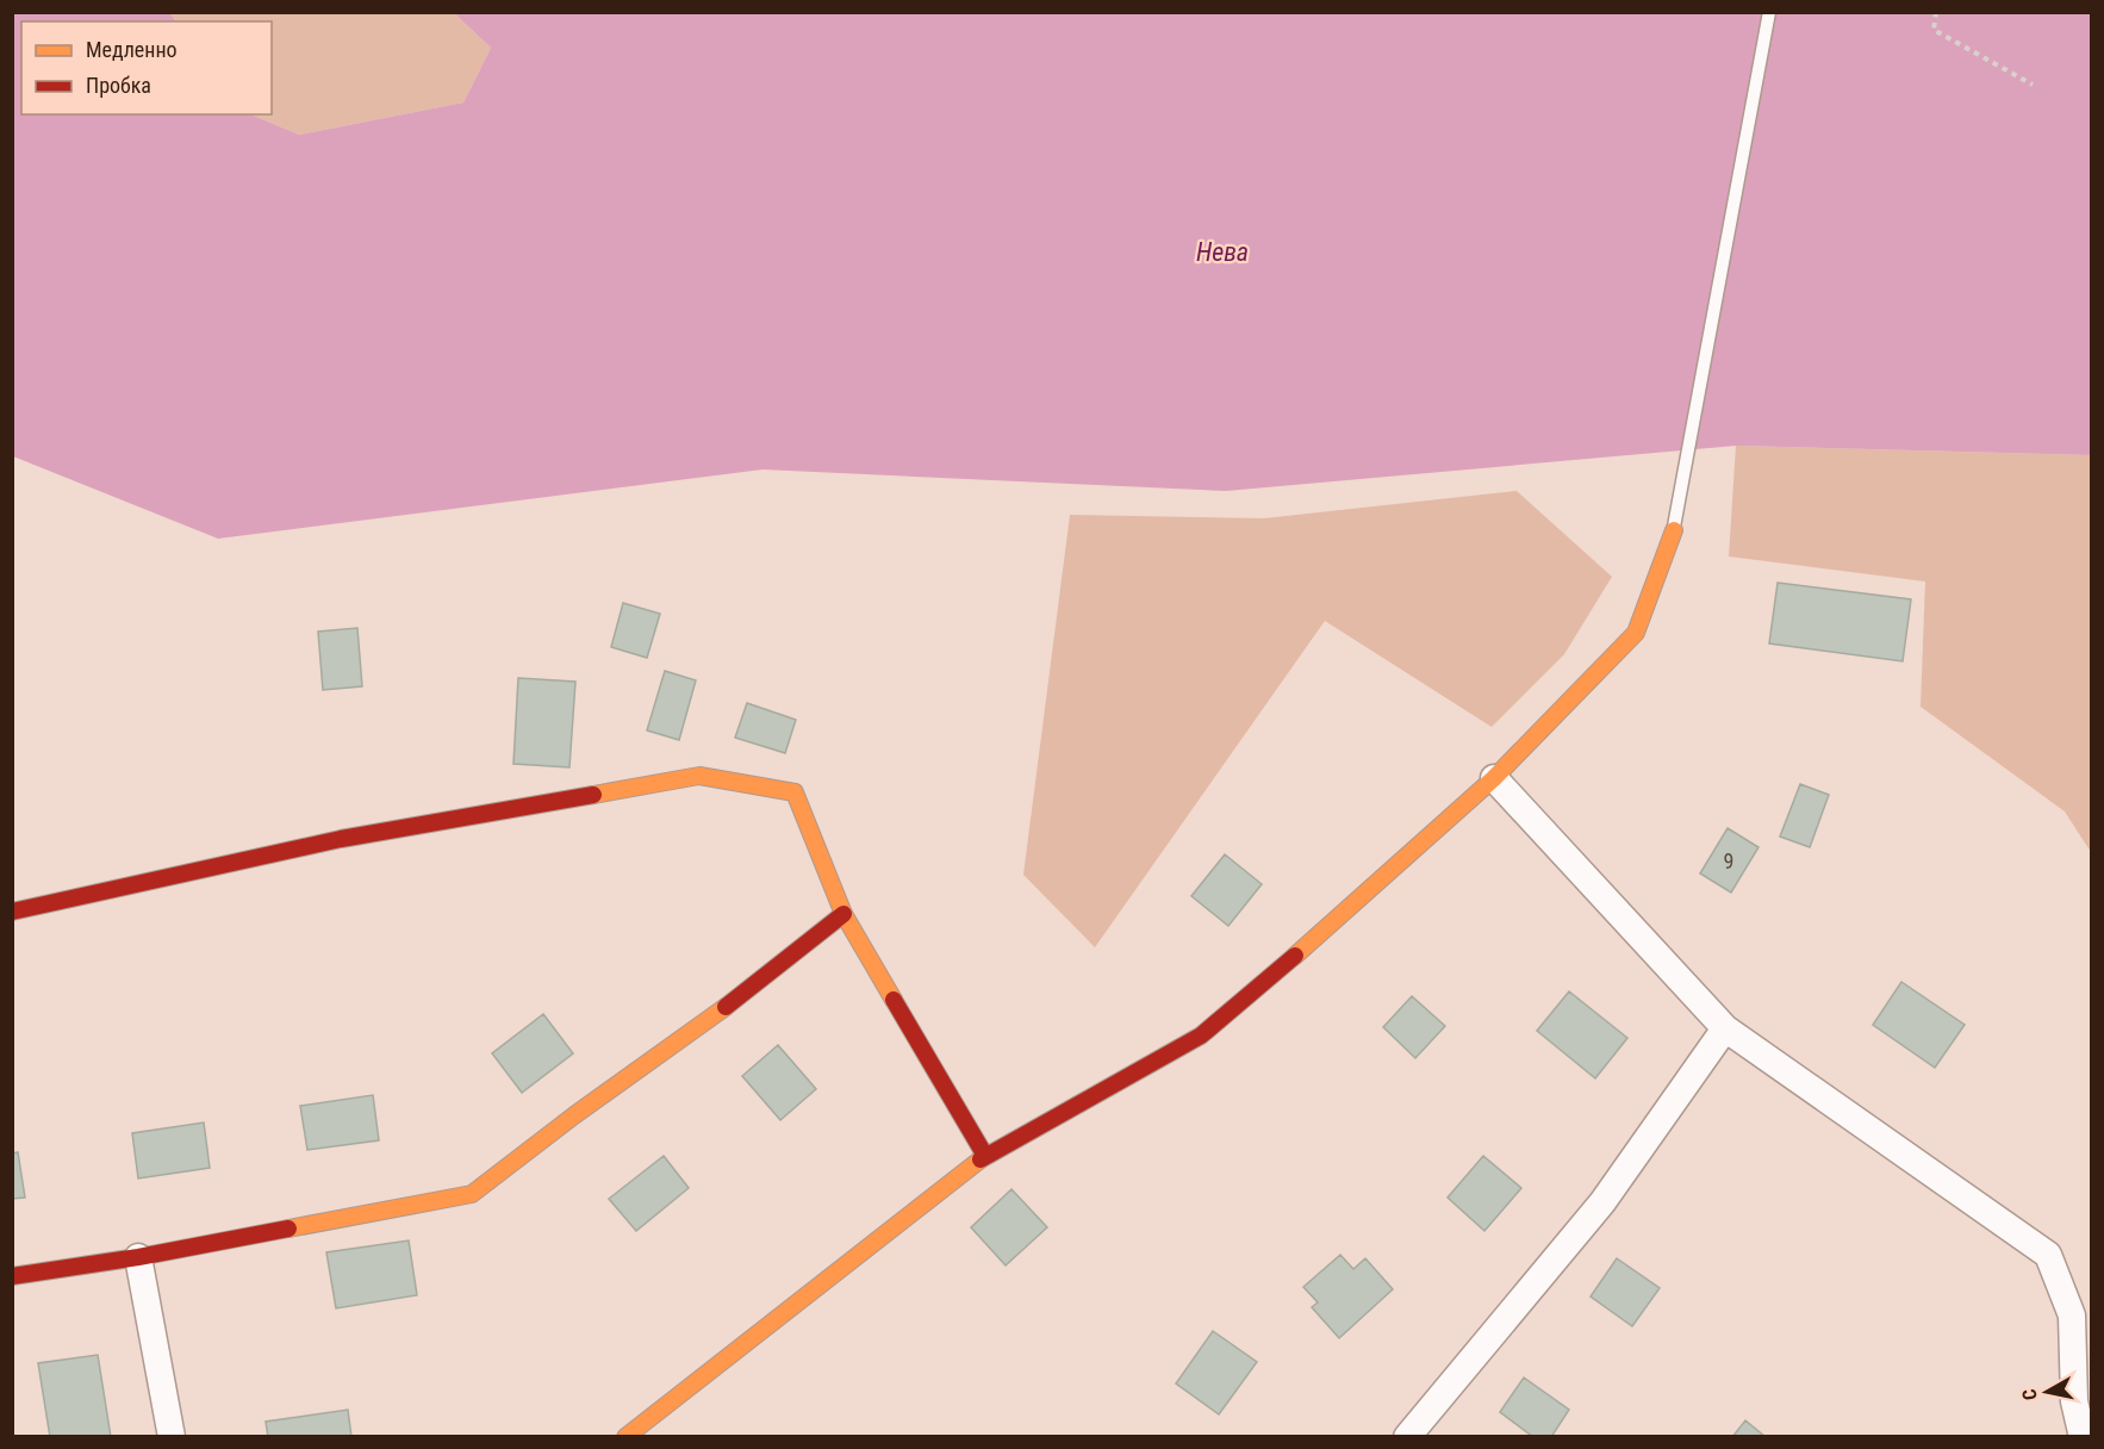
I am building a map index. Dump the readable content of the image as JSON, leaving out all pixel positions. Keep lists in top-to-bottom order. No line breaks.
{"water":["Нева"],"house_numbers":["9"],"legend":["Медленно","Пробка"],"north":"left"}
